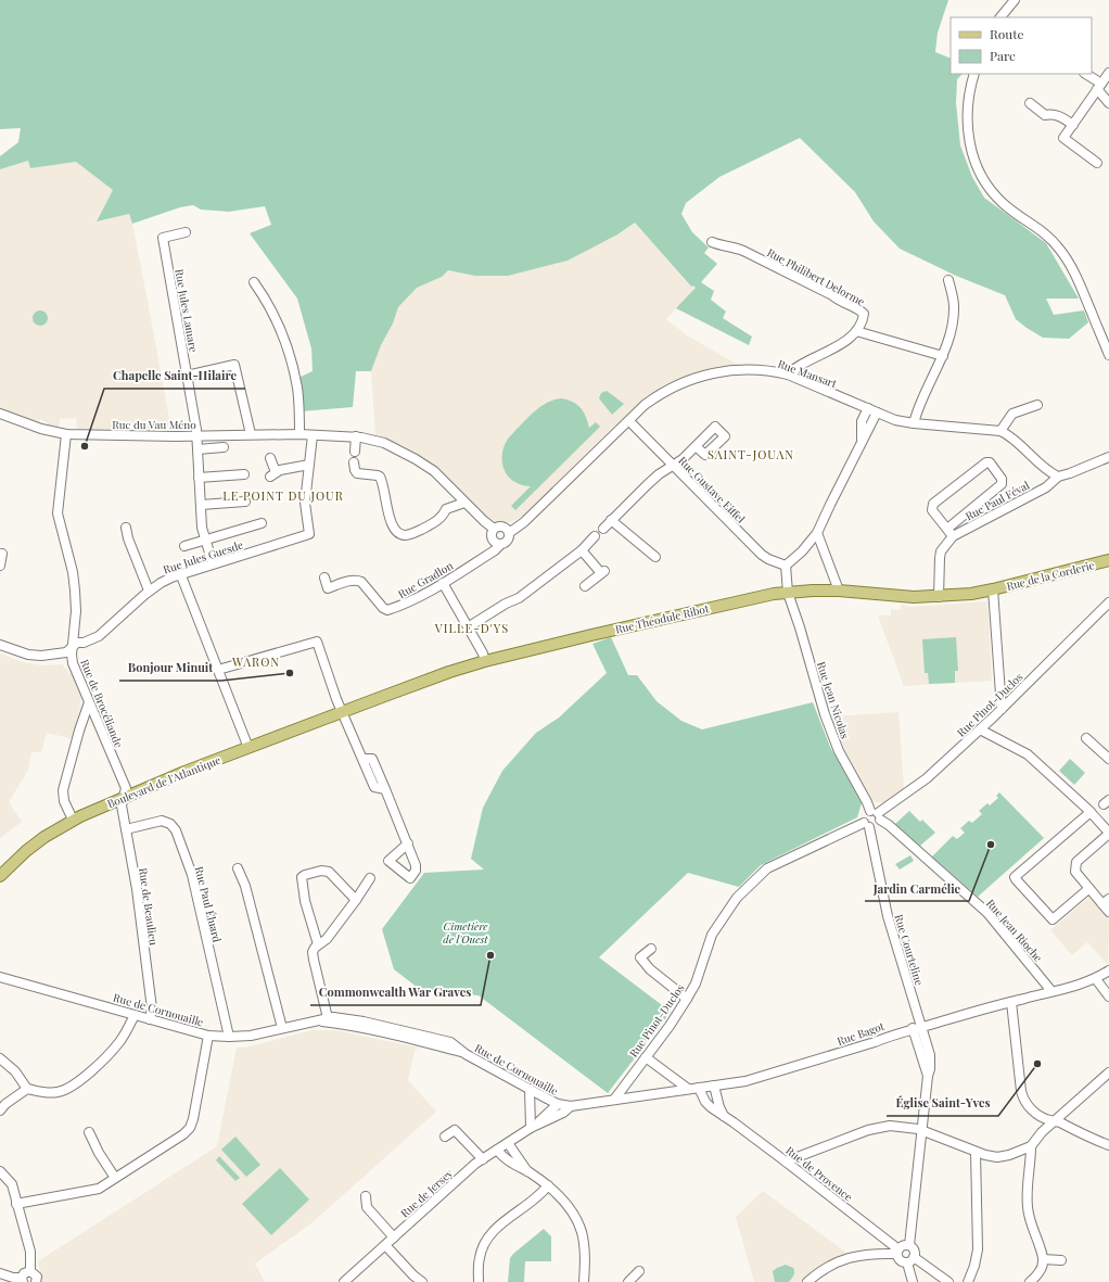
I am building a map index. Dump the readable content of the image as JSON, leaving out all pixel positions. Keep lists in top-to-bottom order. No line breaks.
{"streets":{"main road":["Rue de la Corderie","Rue Théodule Ribot","Boulevard de l'Atlantique"],"street":["Rue Philibert Delorme","Rue Jules Lamare","Rue Mansart","Rue du Vau Méno","Rue Gustave Eiffel","Rue Paul Féval","Rue Jules Guesde","Rue Gradlon","Rue Jean Nicolas","Rue de Brocéliande","Rue Pinot-Duclos","Rue Paul Éluard","Rue de Beaulieu","Rue Jean Rioche","Rue Courteline","Rue de Cornouaille","Rue Bagot","Rue de Provence","Rue de Jersey"]},"crossings":[["Rue Jules Lamare","Rue du Vau Méno"],["Rue Jules Lamare","Rue Jules Guesde"],["Rue Mansart","Rue du Vau Méno"],["Rue Mansart","Rue Gustave Eiffel"],["Rue Mansart","Rue Gradlon"],["Rue du Vau Méno","Rue Gradlon"],["Rue du Vau Méno","Rue de Brocéliande"],["Rue Gustave Eiffel","Rue Jean Nicolas"],["Rue Paul Féval","Rue Théodule Ribot"],["Rue Jules Guesde","Rue de Brocéliande"],["Rue de la Corderie","Rue Théodule Ribot"],["Rue Théodule Ribot","Rue Jean Nicolas"],["Rue Théodule Ribot","Boulevard de l'Atlantique"],["Rue Jean Nicolas","Rue Pinot-Duclos"],["Rue Jean Nicolas","Rue Jean Rioche"],["Rue de Brocéliande","Boulevard de l'Atlantique"],["Rue de Brocéliande","Rue de Beaulieu"],["Rue Pinot-Duclos","Rue Jean Rioche"],["Rue Pinot-Duclos","Rue Courteline"],["Rue Pinot-Duclos","Rue Bagot"],["Rue Pinot-Duclos","Rue de Jersey"],["Boulevard de l'Atlantique","Rue de Beaulieu"],["Rue Paul Éluard","Rue de Beaulieu"],["Rue Paul Éluard","Rue de Cornouaille"],["Rue de Beaulieu","Rue de Cornouaille"],["Rue Jean Rioche","Rue Bagot"],["Rue Courteline","Rue Bagot"],["Rue Courteline","Rue de Provence"],["Rue de Cornouaille","Rue de Jersey"],["Rue Bagot","Rue de Provence"],["Rue Bagot","Rue de Jersey"]],"districts":["SAINT-JOUAN","LE POINT DU JOUR","VILLE-D'YS","WARON"],"parks":["Cimetière de l'Ouest"],"places":["Chapelle Saint-Hilaire","Bonjour Minuit","Jardin Carmélie","Commonwealth War Graves","Église Saint-Yves"],"legend":["Route","Parc"]}
